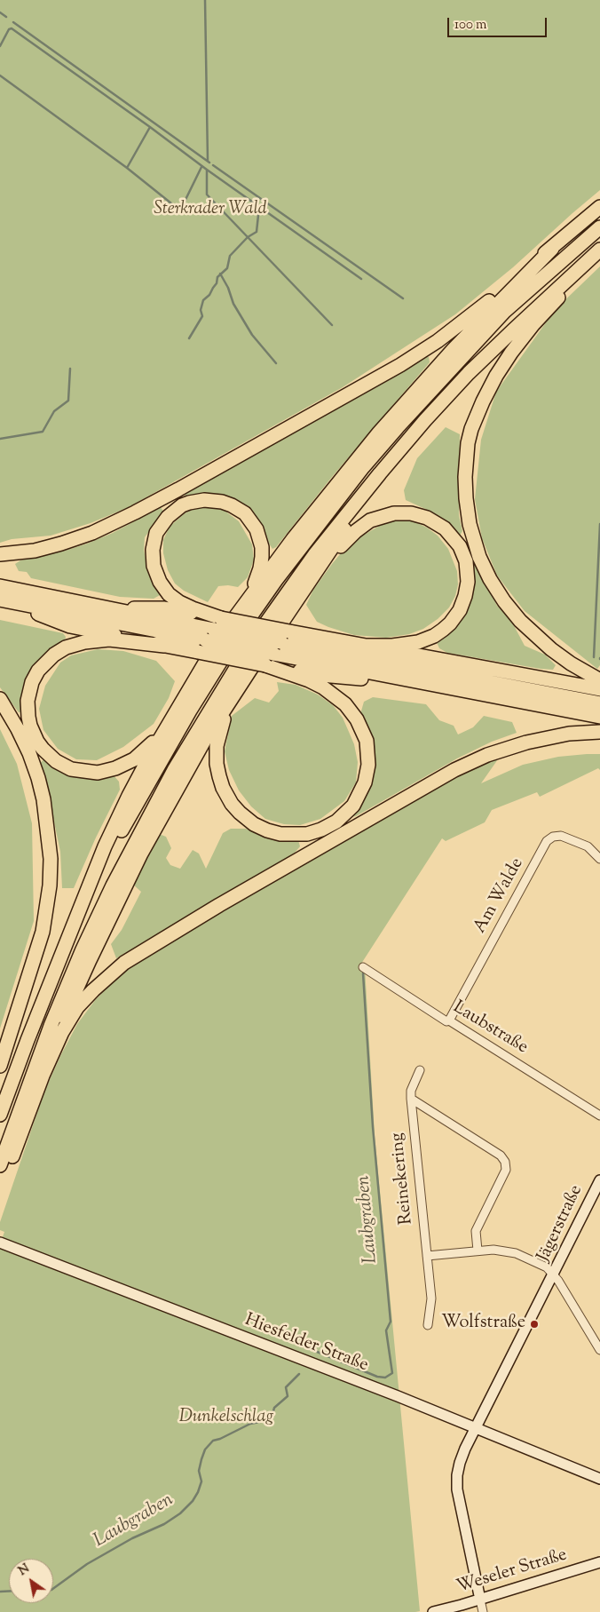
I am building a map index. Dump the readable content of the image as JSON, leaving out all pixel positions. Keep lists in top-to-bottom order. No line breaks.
{"streets":{"street":["Am Walde","Laubstraße","Reinekering","Jägerstraße","Hiesfelder Straße","Weseler Straße"]},"crossings":[["Am Walde","Laubstraße"]],"water":["Laubgraben"],"parks":["Sterkrader Wald","Dunkelschlag"],"places":["Wolfstraße"],"scale_bar":"100 m","north":"top left"}
